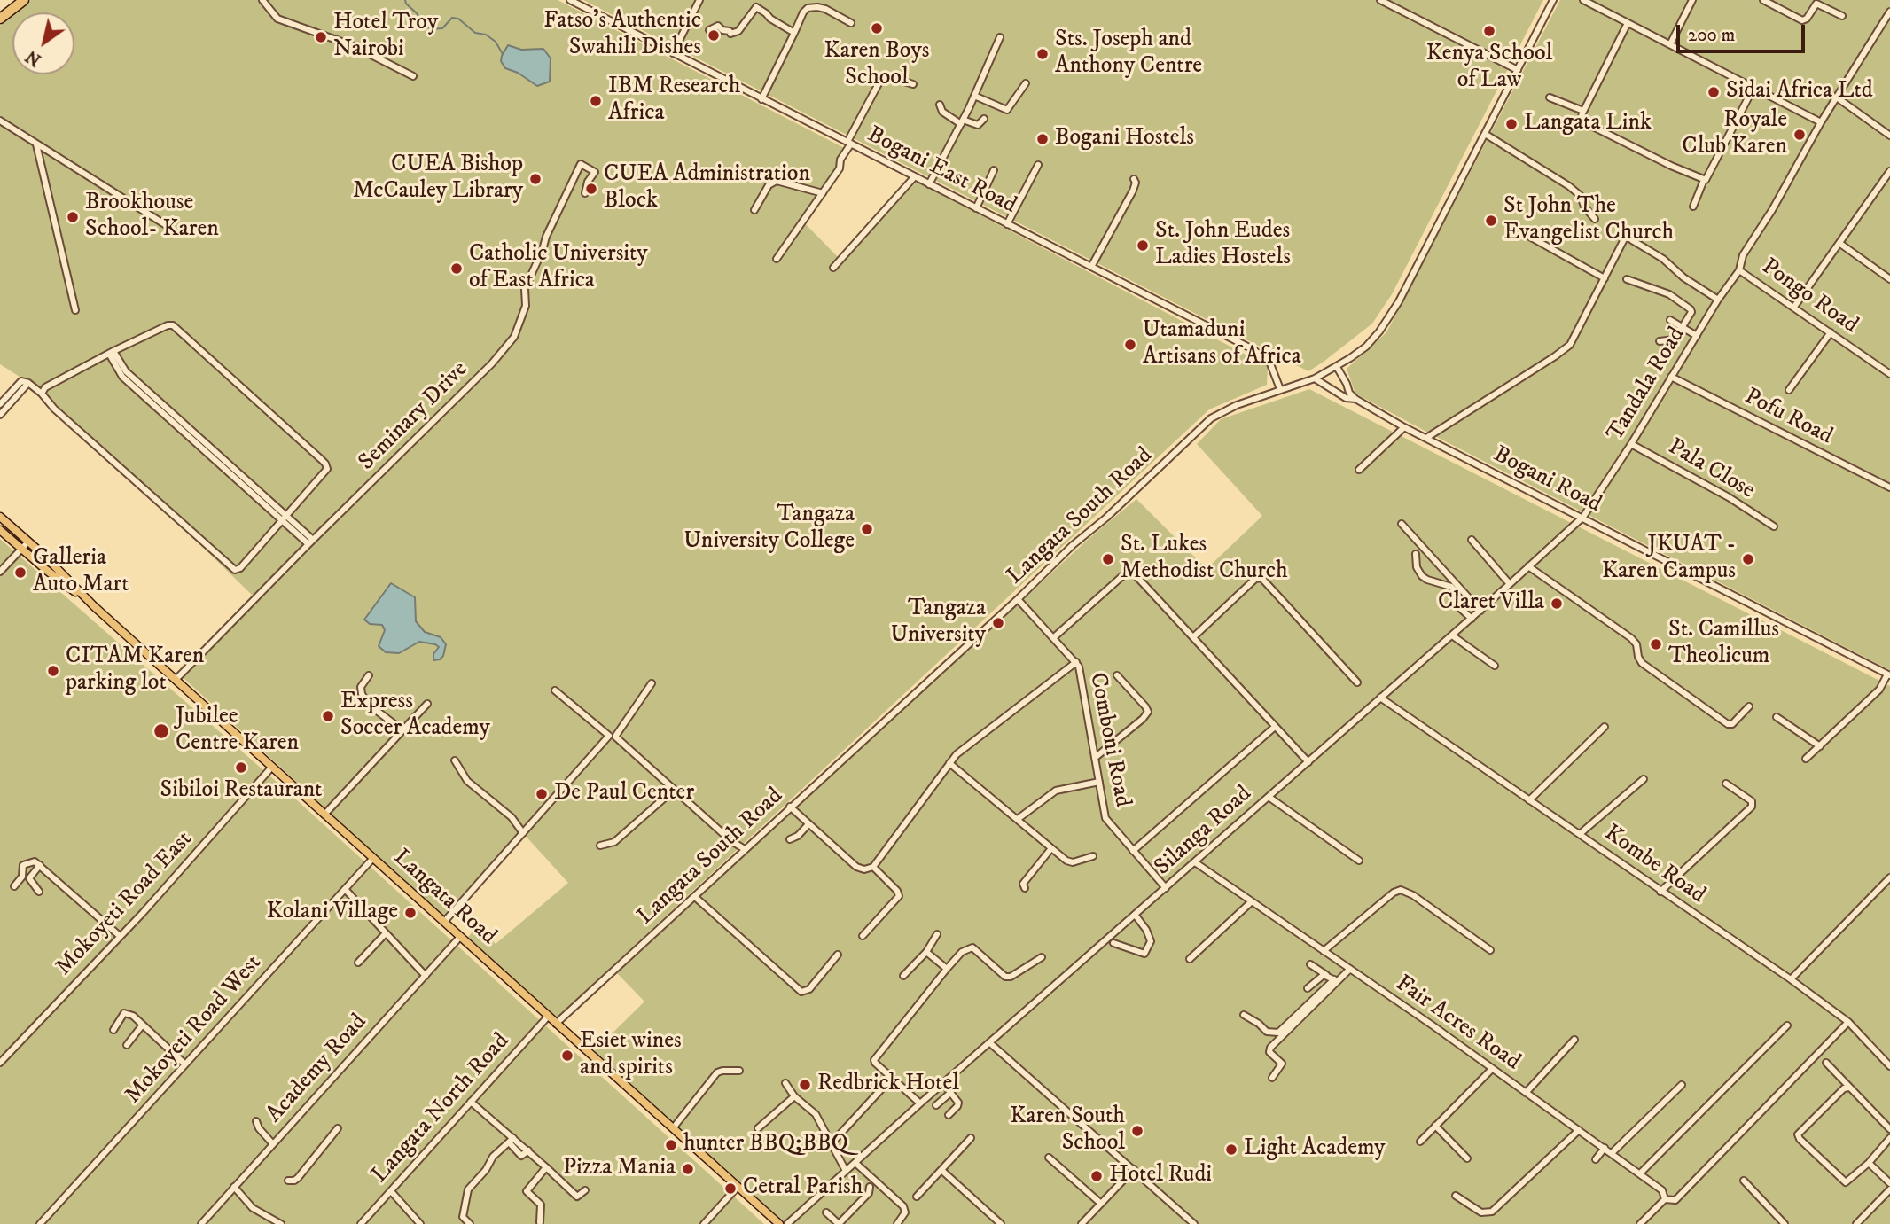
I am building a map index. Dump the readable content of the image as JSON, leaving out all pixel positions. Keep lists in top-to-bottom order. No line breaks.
{"streets":{"main road":["Langata Road"],"street":["Bogani East Road","Pongo Road","Tandala Road","Seminary Drive","Pofu Road","Pala Close","Bogani Road","Langata South Road","Comboni Road","Silanga Road","Kombe Road","Mokoyeti Road East","Fair Acres Road","Mokoyeti Road West","Academy Road","Langata North Road"]},"crossings":[["Bogani East Road","Langata South Road"],["Pongo Road","Tandala Road"],["Tandala Road","Pofu Road"],["Tandala Road","Pala Close"],["Tandala Road","Bogani Road"],["Tandala Road","Silanga Road"],["Seminary Drive","Langata Road"],["Bogani Road","Langata South Road"],["Bogani Road","Silanga Road"],["Langata South Road","Comboni Road"],["Langata South Road","Langata Road"],["Comboni Road","Silanga Road"],["Silanga Road","Kombe Road"],["Silanga Road","Fair Acres Road"],["Langata Road","Mokoyeti Road East"],["Langata Road","Mokoyeti Road West"],["Langata Road","Academy Road"],["Langata Road","Langata North Road"]],"places":["Karen Boys School","Kenya School of Law","Fatso's Authentic Swahili Dishes","Hotel Troy Nairobi","Sts. Joseph and Anthony Centre","Sidai Africa Ltd","IBM Research Africa","Langata Link","Royale Club Karen","Bogani Hostels","CUEA Bishop McCauley Library","CUEA Administration Block","Brookhouse School- Karen","St John The Evangelist Church","St. John Eudes Ladies Hostels","Catholic University of East Africa","Utamaduni Artisans of Africa","Tangaza University College","St. Lukes Methodist Church","JKUAT - Karen Campus","Galleria Auto Mart","Claret Villa","Tangaza University","St. Camillus Theolicum","CITAM Karen parking lot","Express Soccer Academy","Jubilee Centre Karen","Sibiloi Restaurant","De Paul Center","Kolani Village","Esiet wines and spirits","Redbrick Hotel","Karen South School","hunter BBQ;BBQ","Light Academy","Pizza Mania","Hotel Rudi","Cetral Parish"],"scale_bar":"200 m","north":"bottom left"}
